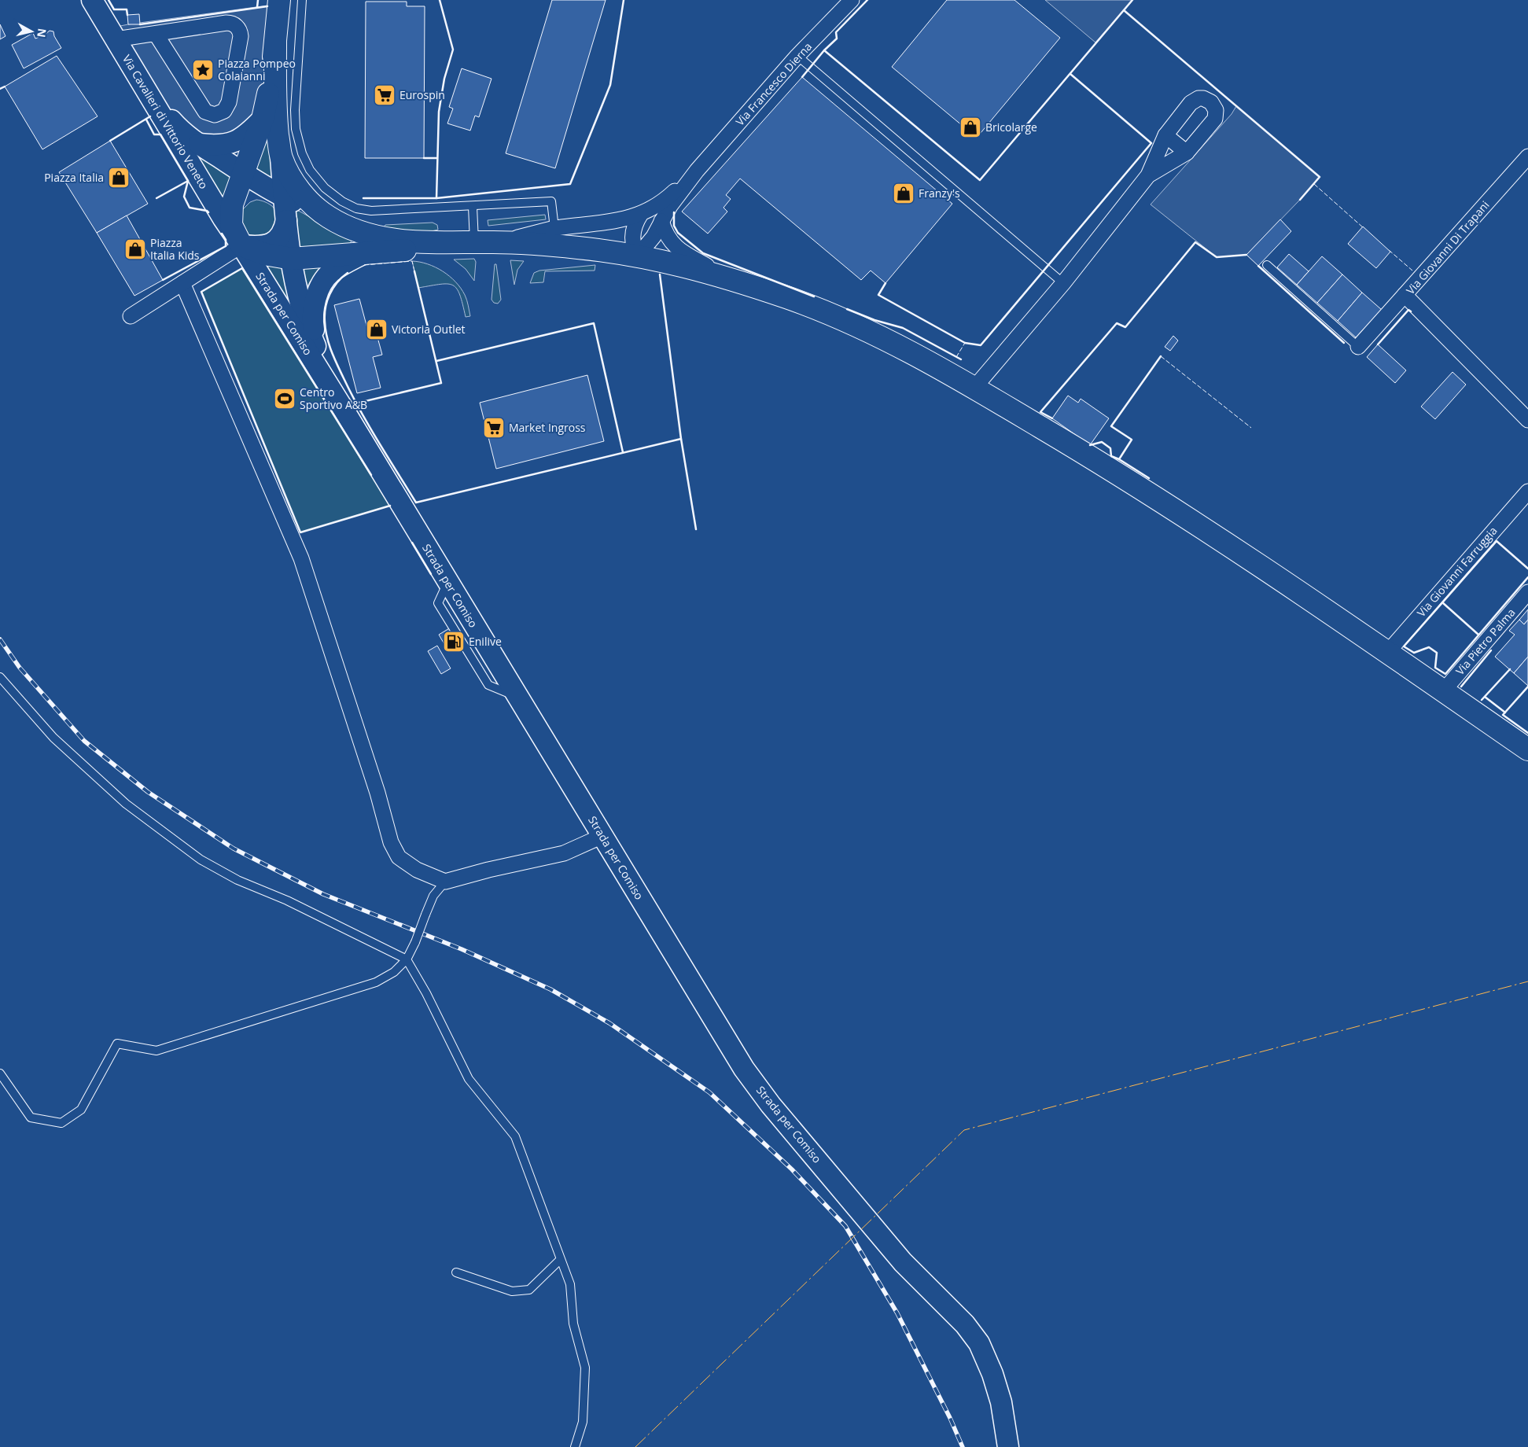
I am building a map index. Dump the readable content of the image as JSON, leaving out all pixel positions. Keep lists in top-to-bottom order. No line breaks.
{"streets":{"main road":["Via Cavalieri di Vittorio Veneto","Strada per Comiso"],"street":["Via Francesco Dierna","Via Giovanni Di Trapani","Via Giovanni Farruggia","Via Pietro Palma"]},"crossings":[["Via Cavalieri di Vittorio Veneto","Strada per Comiso"]],"places":{"place":["Piazza Pompeo Colaianni"],"supermarket":["Eurospin","Market Ingross"],"shop":["Bricolarge","Piazza Italia","Franzy's","Piazza Italia Kids","Victoria Outlet"],"sports":["Centro Sportivo A&B"],"fuel station":["Enilive"]},"north":"right"}
